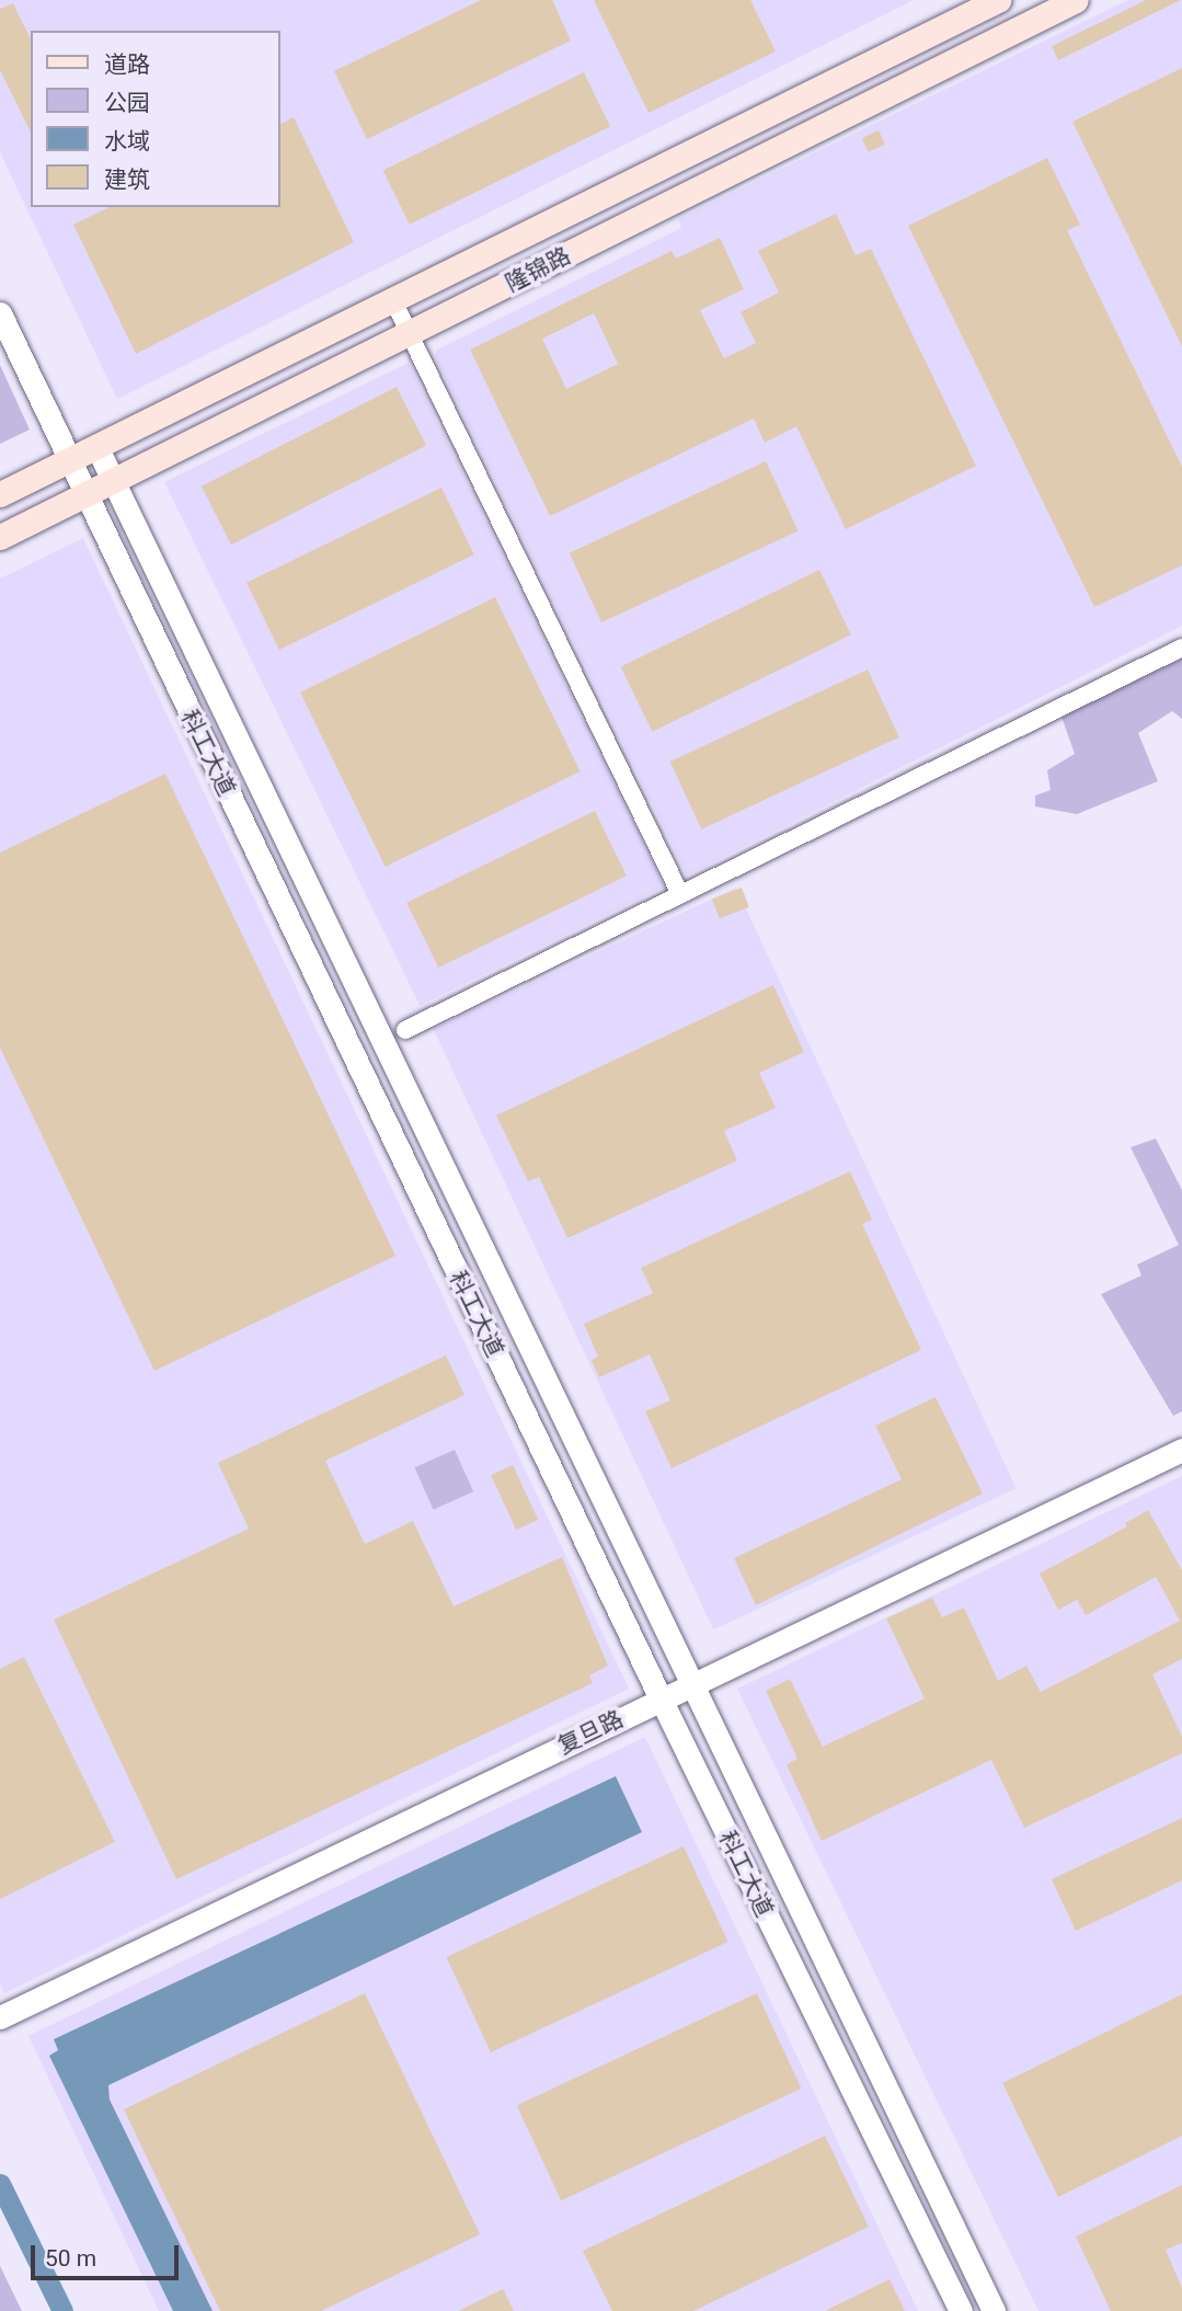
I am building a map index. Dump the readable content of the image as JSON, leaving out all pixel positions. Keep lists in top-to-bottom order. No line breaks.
{"streets":{"main road":["隆锦路"],"street":["科工大道","复旦路"]},"crossings":[["隆锦路","科工大道"],["科工大道","复旦路"]],"legend":["道路","公园","水域","建筑"],"scale_bar":"50 m"}
